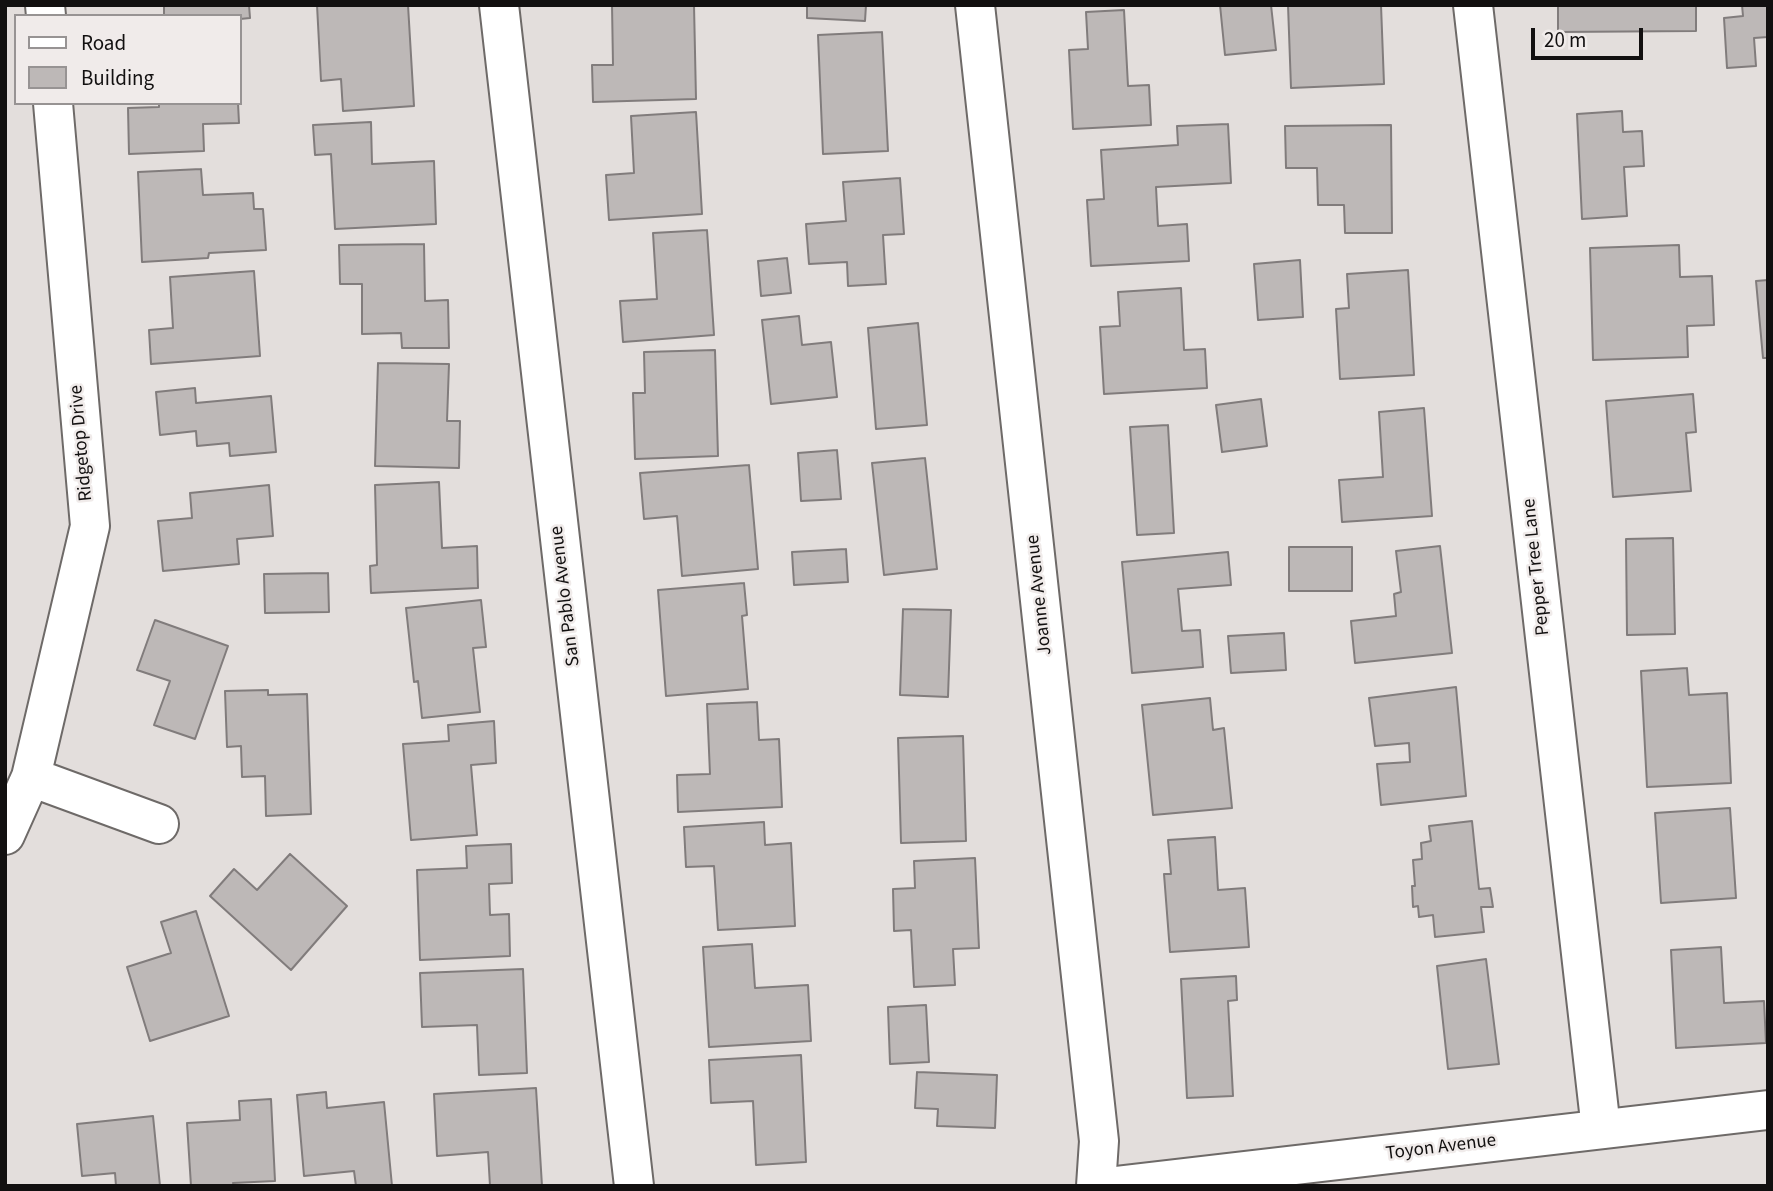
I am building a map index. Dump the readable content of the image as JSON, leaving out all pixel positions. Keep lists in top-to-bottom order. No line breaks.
{"streets":{"street":["Ridgetop Drive","Pepper Tree Lane","Joanne Avenue","San Pablo Avenue","Toyon Avenue"]},"crossings":[["Pepper Tree Lane","Toyon Avenue"]],"legend":["Road","Building"],"scale_bar":"20 m"}
